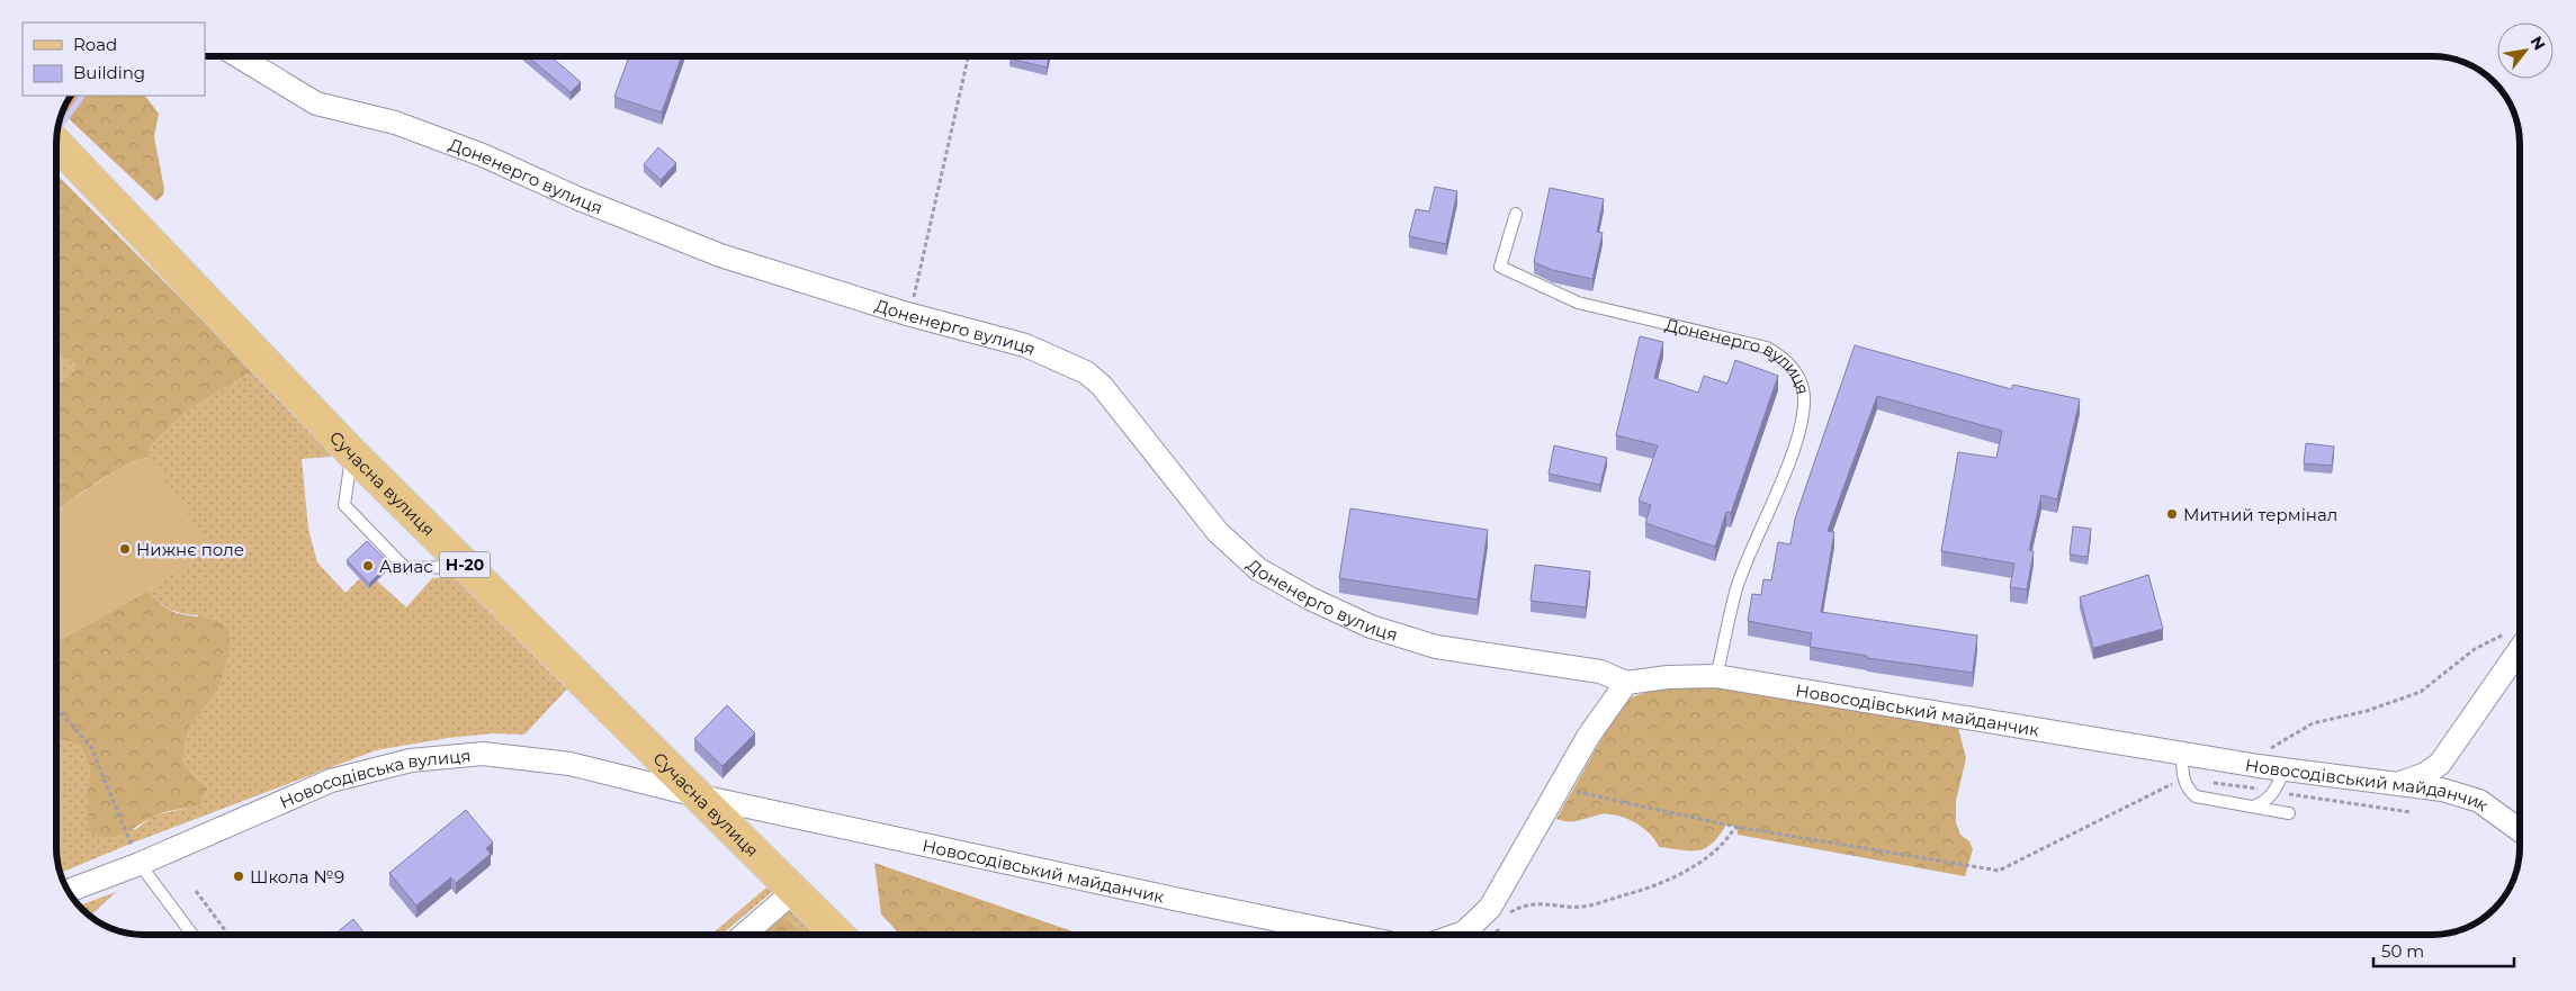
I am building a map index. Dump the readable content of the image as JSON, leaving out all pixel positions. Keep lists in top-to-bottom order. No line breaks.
{"streets":{"main road":["Сучасна вулиця","Н-20"],"street":["Доненерго вулиця","Новосодівський майданчик","Новосодівська вулиця"]},"crossings":[["Доненерго вулиця","Новосодівський майданчик"],["Сучасна вулиця","Новосодівський майданчик"],["Сучасна вулиця","Новосодівська вулиця"],["Новосодівський майданчик","Новосодівська вулиця"]],"places":["Митний термінал","Нижнє поле","Авиас","Школа №9"],"legend":["Road","Building"],"scale_bar":"50 m","north":"top right"}
